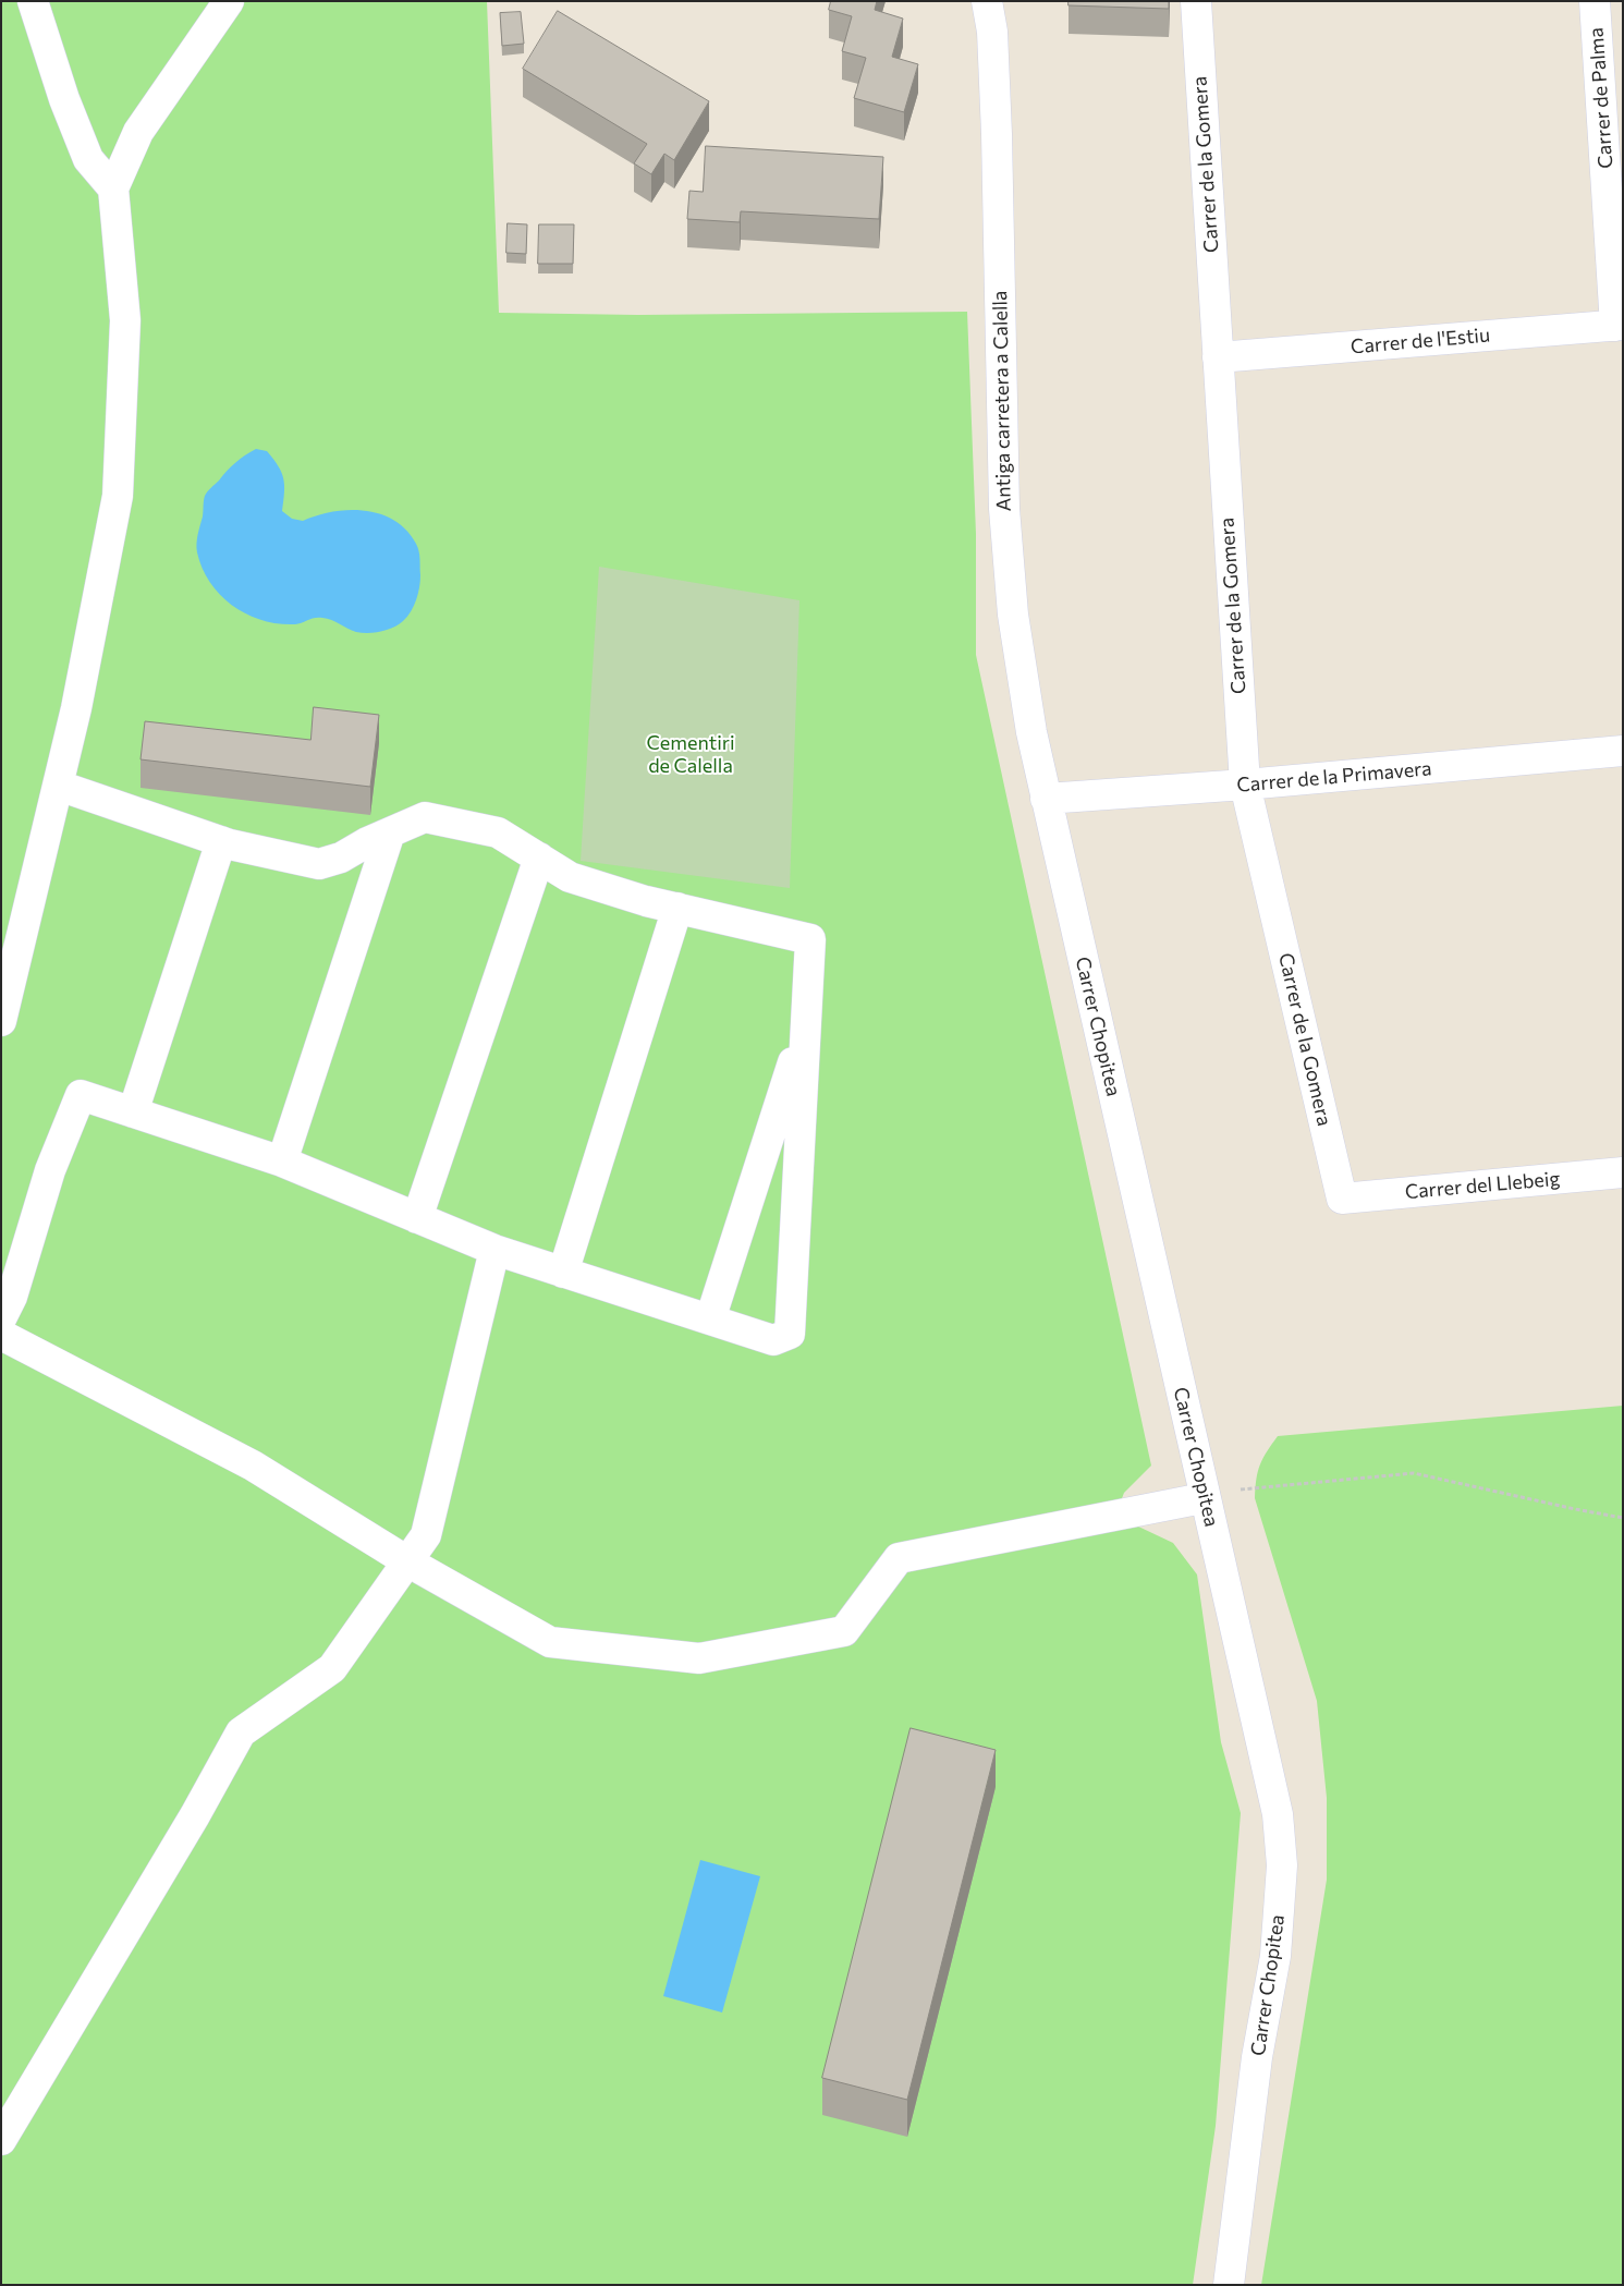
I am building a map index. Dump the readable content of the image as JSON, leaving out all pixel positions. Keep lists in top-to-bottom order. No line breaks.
{"streets":{"street":["Carrer de Palma","Carrer de la Gomera","Carrer de l'Estiu","Antiga carretera a Calella","Carrer de la Primavera","Carrer Chopitea","Carrer del Llebeig"]},"crossings":[["Carrer de Palma","Carrer de l'Estiu"],["Carrer de la Gomera","Carrer de l'Estiu"],["Carrer de la Gomera","Carrer de la Primavera"],["Carrer de la Gomera","Carrer del Llebeig"],["Antiga carretera a Calella","Carrer de la Primavera"],["Antiga carretera a Calella","Carrer Chopitea"],["Carrer de la Primavera","Carrer Chopitea"]],"parks":["Cementiri de Calella"]}
